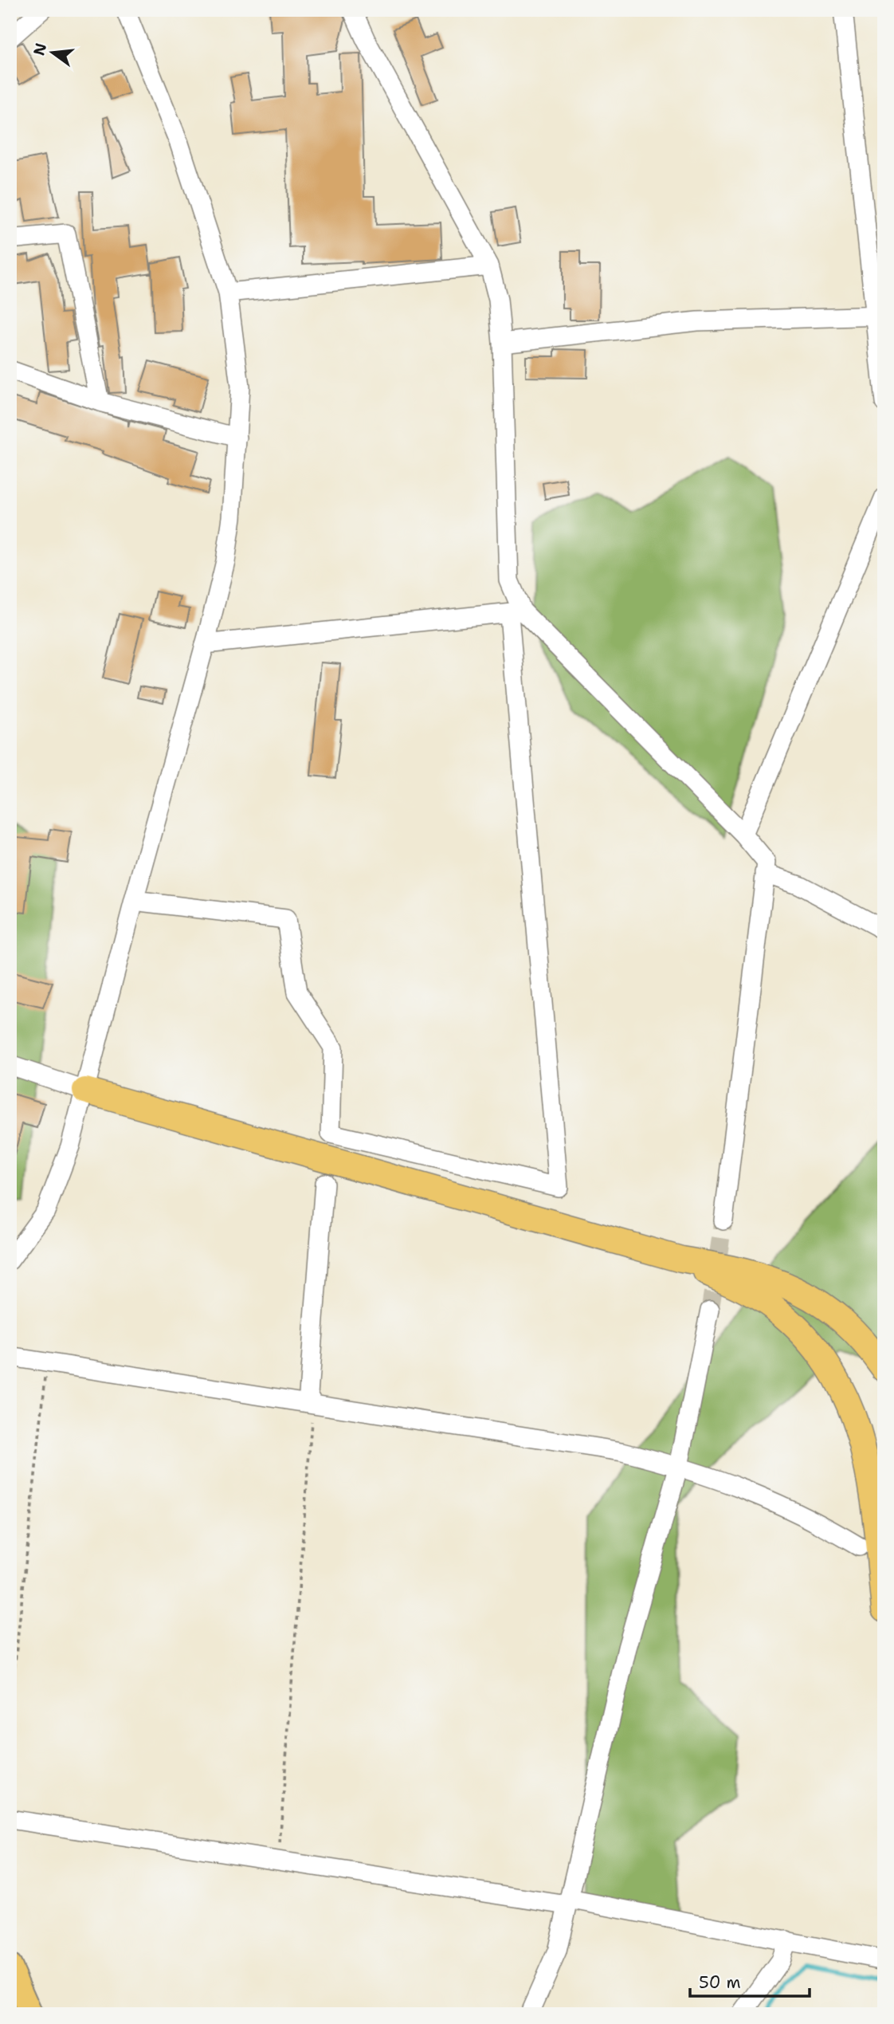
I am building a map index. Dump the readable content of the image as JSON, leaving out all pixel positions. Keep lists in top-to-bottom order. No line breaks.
{"scale_bar":"50 m","north":"left"}
